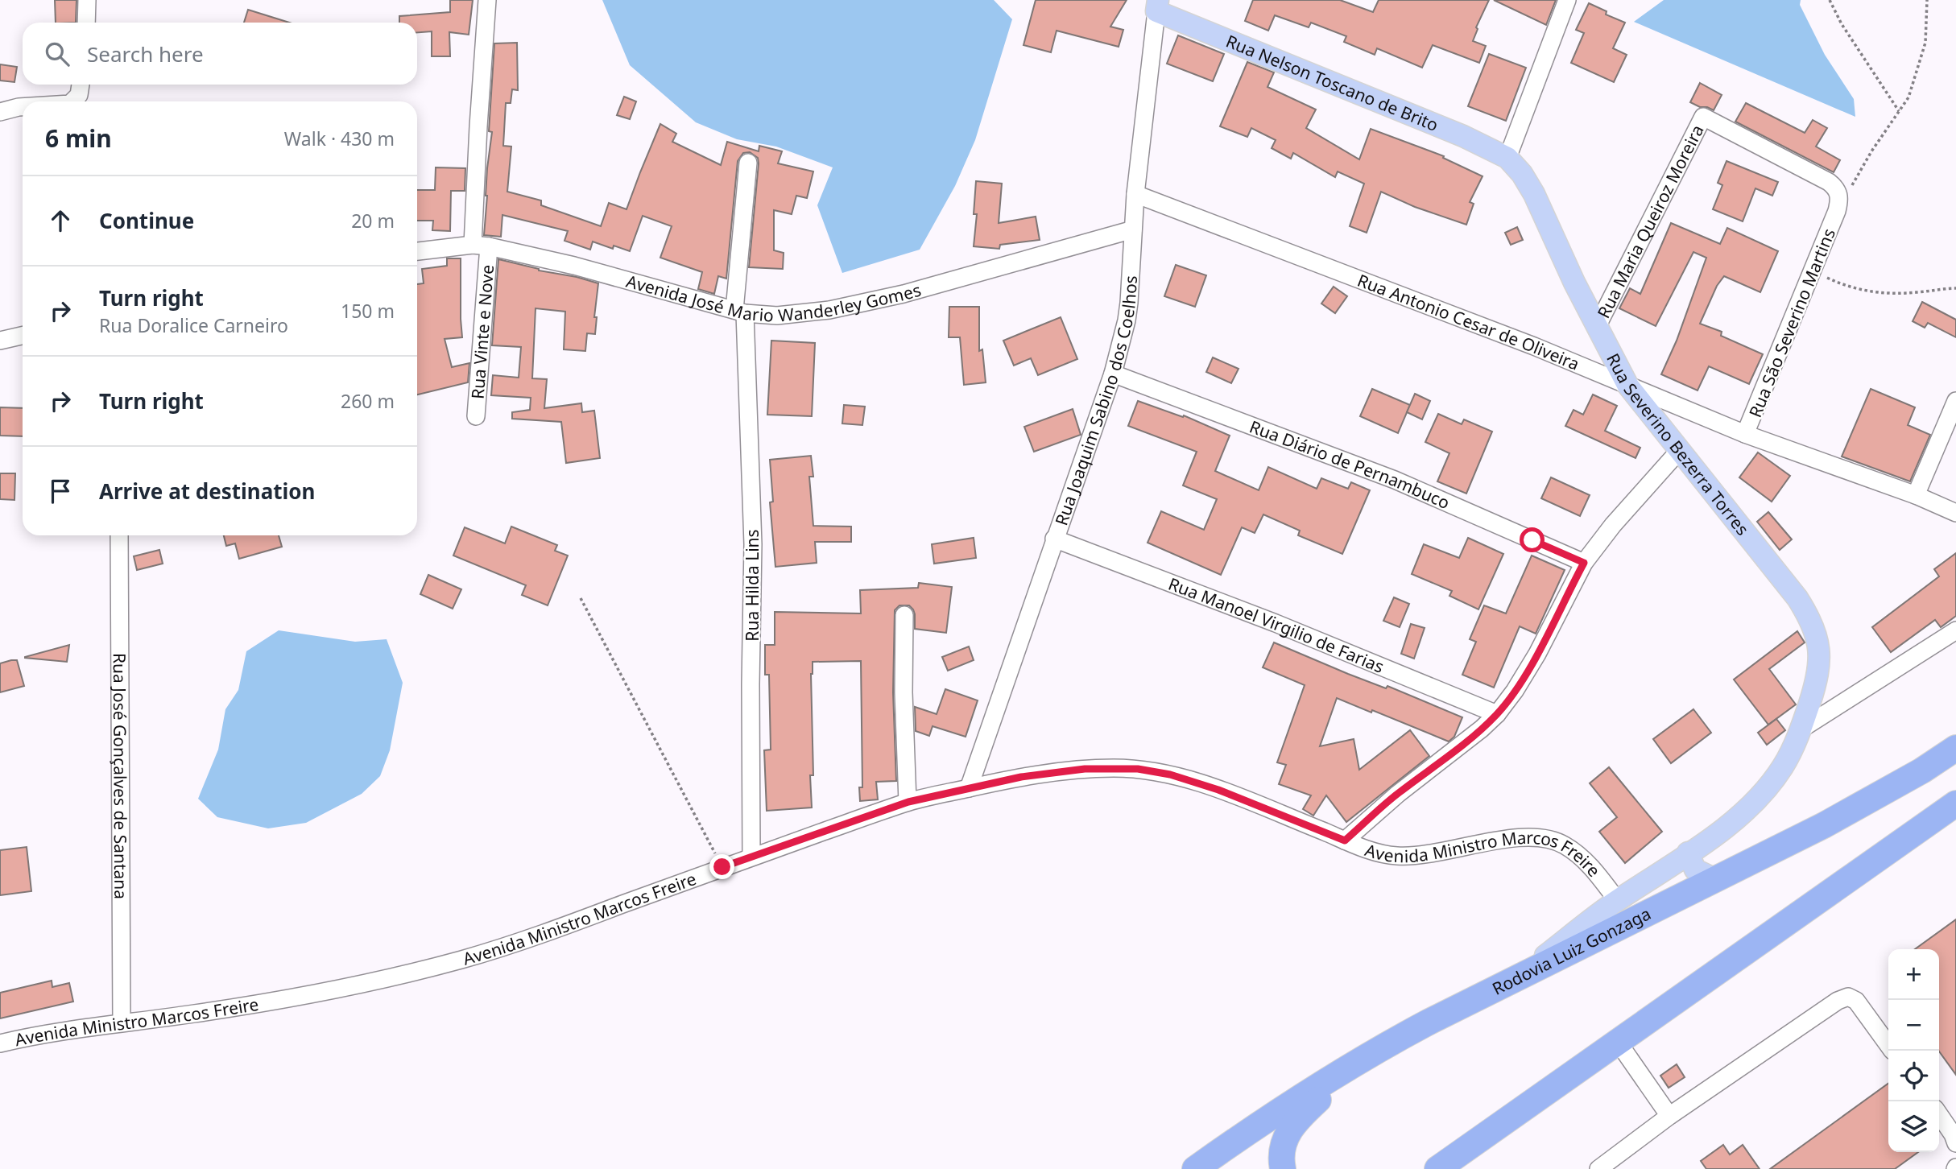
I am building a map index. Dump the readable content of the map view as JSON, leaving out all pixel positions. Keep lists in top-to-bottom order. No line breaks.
{"streets":{"highway":["Rodovia Luiz Gonzaga"],"main road":["Rua Nelson Toscano de Brito","Rua Severino Bezerra Torres"],"street":["Rua Maria Queiroz Moreira","Avenida José Mario Wanderley Gomes","Rua Antonio Cesar de Oliveira","Rua São Severino Martins","Rua Vinte e Nove","Rua Joaquim Sabino dos Coelhos","Rua Diário de Pernambuco","Rua Hilda Lins","Rua Manoel Virgilio de Farias","Rua José Gonçalves de Santana","Avenida Ministro Marcos Freire"]},"crossings":[["Rua Nelson Toscano de Brito","Rua Joaquim Sabino dos Coelhos"],["Rua Nelson Toscano de Brito","Rua Severino Bezerra Torres"],["Rua Maria Queiroz Moreira","Rua São Severino Martins"],["Rua Maria Queiroz Moreira","Rua Severino Bezerra Torres"],["Avenida José Mario Wanderley Gomes","Rua Vinte e Nove"],["Avenida José Mario Wanderley Gomes","Rua Joaquim Sabino dos Coelhos"],["Avenida José Mario Wanderley Gomes","Rua Hilda Lins"],["Rua Antonio Cesar de Oliveira","Rua São Severino Martins"],["Rua Antonio Cesar de Oliveira","Rua Joaquim Sabino dos Coelhos"],["Rua Antonio Cesar de Oliveira","Rua Severino Bezerra Torres"],["Rua Joaquim Sabino dos Coelhos","Rua Diário de Pernambuco"],["Rua Joaquim Sabino dos Coelhos","Rua Manoel Virgilio de Farias"],["Rua Joaquim Sabino dos Coelhos","Avenida Ministro Marcos Freire"],["Rua Severino Bezerra Torres","Avenida Ministro Marcos Freire"],["Rua Severino Bezerra Torres","Rodovia Luiz Gonzaga"],["Rua Hilda Lins","Avenida Ministro Marcos Freire"],["Rua José Gonçalves de Santana","Avenida Ministro Marcos Freire"]],"page":{"search":"Search here","heading":["6 min","Walk · 430 m"],"list":[["Continue","20 m"],["Turn right","Rua Doralice Carneiro","150 m"],["Turn right","260 m"],"Arrive at destination"],"map_buttons":["+","−"]}}
